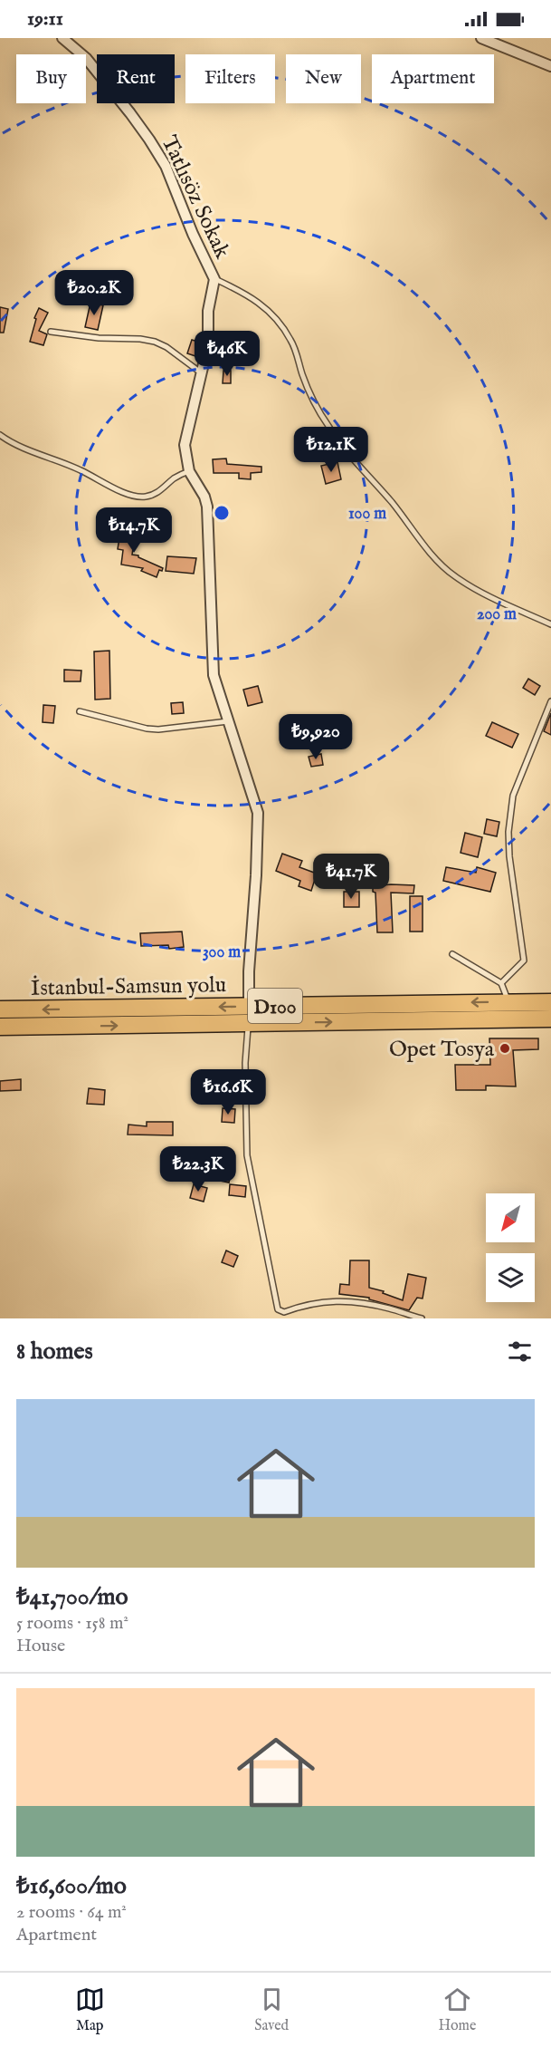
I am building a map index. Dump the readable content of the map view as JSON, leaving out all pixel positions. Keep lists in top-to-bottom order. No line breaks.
{"streets":{"highway":["İstanbul-Samsun yolu","D100"],"street":["Tatlısöz Sokak"]},"crossings":[["Tatlısöz Sokak","İstanbul-Samsun yolu"]],"places":["Opet Tosya"],"north":"bottom left","page":{"status":"19:11","chip":["Buy","Rent","Filters","New","Apartment"],"price":["₺20.2K","₺46K","₺12.1K","₺14.7K","₺9,920","₺41.7K","₺16.6K","₺22.3K"],"heading":"8 homes","list":[{"name":"₺41,700/mo","note":"5 rooms · 158 m² · House"},{"name":"₺16,600/mo","note":"2 rooms · 64 m² · Apartment"}],"tabs":["Map","Saved","Home"]},"rings":["100 m","200 m","300 m"]}
